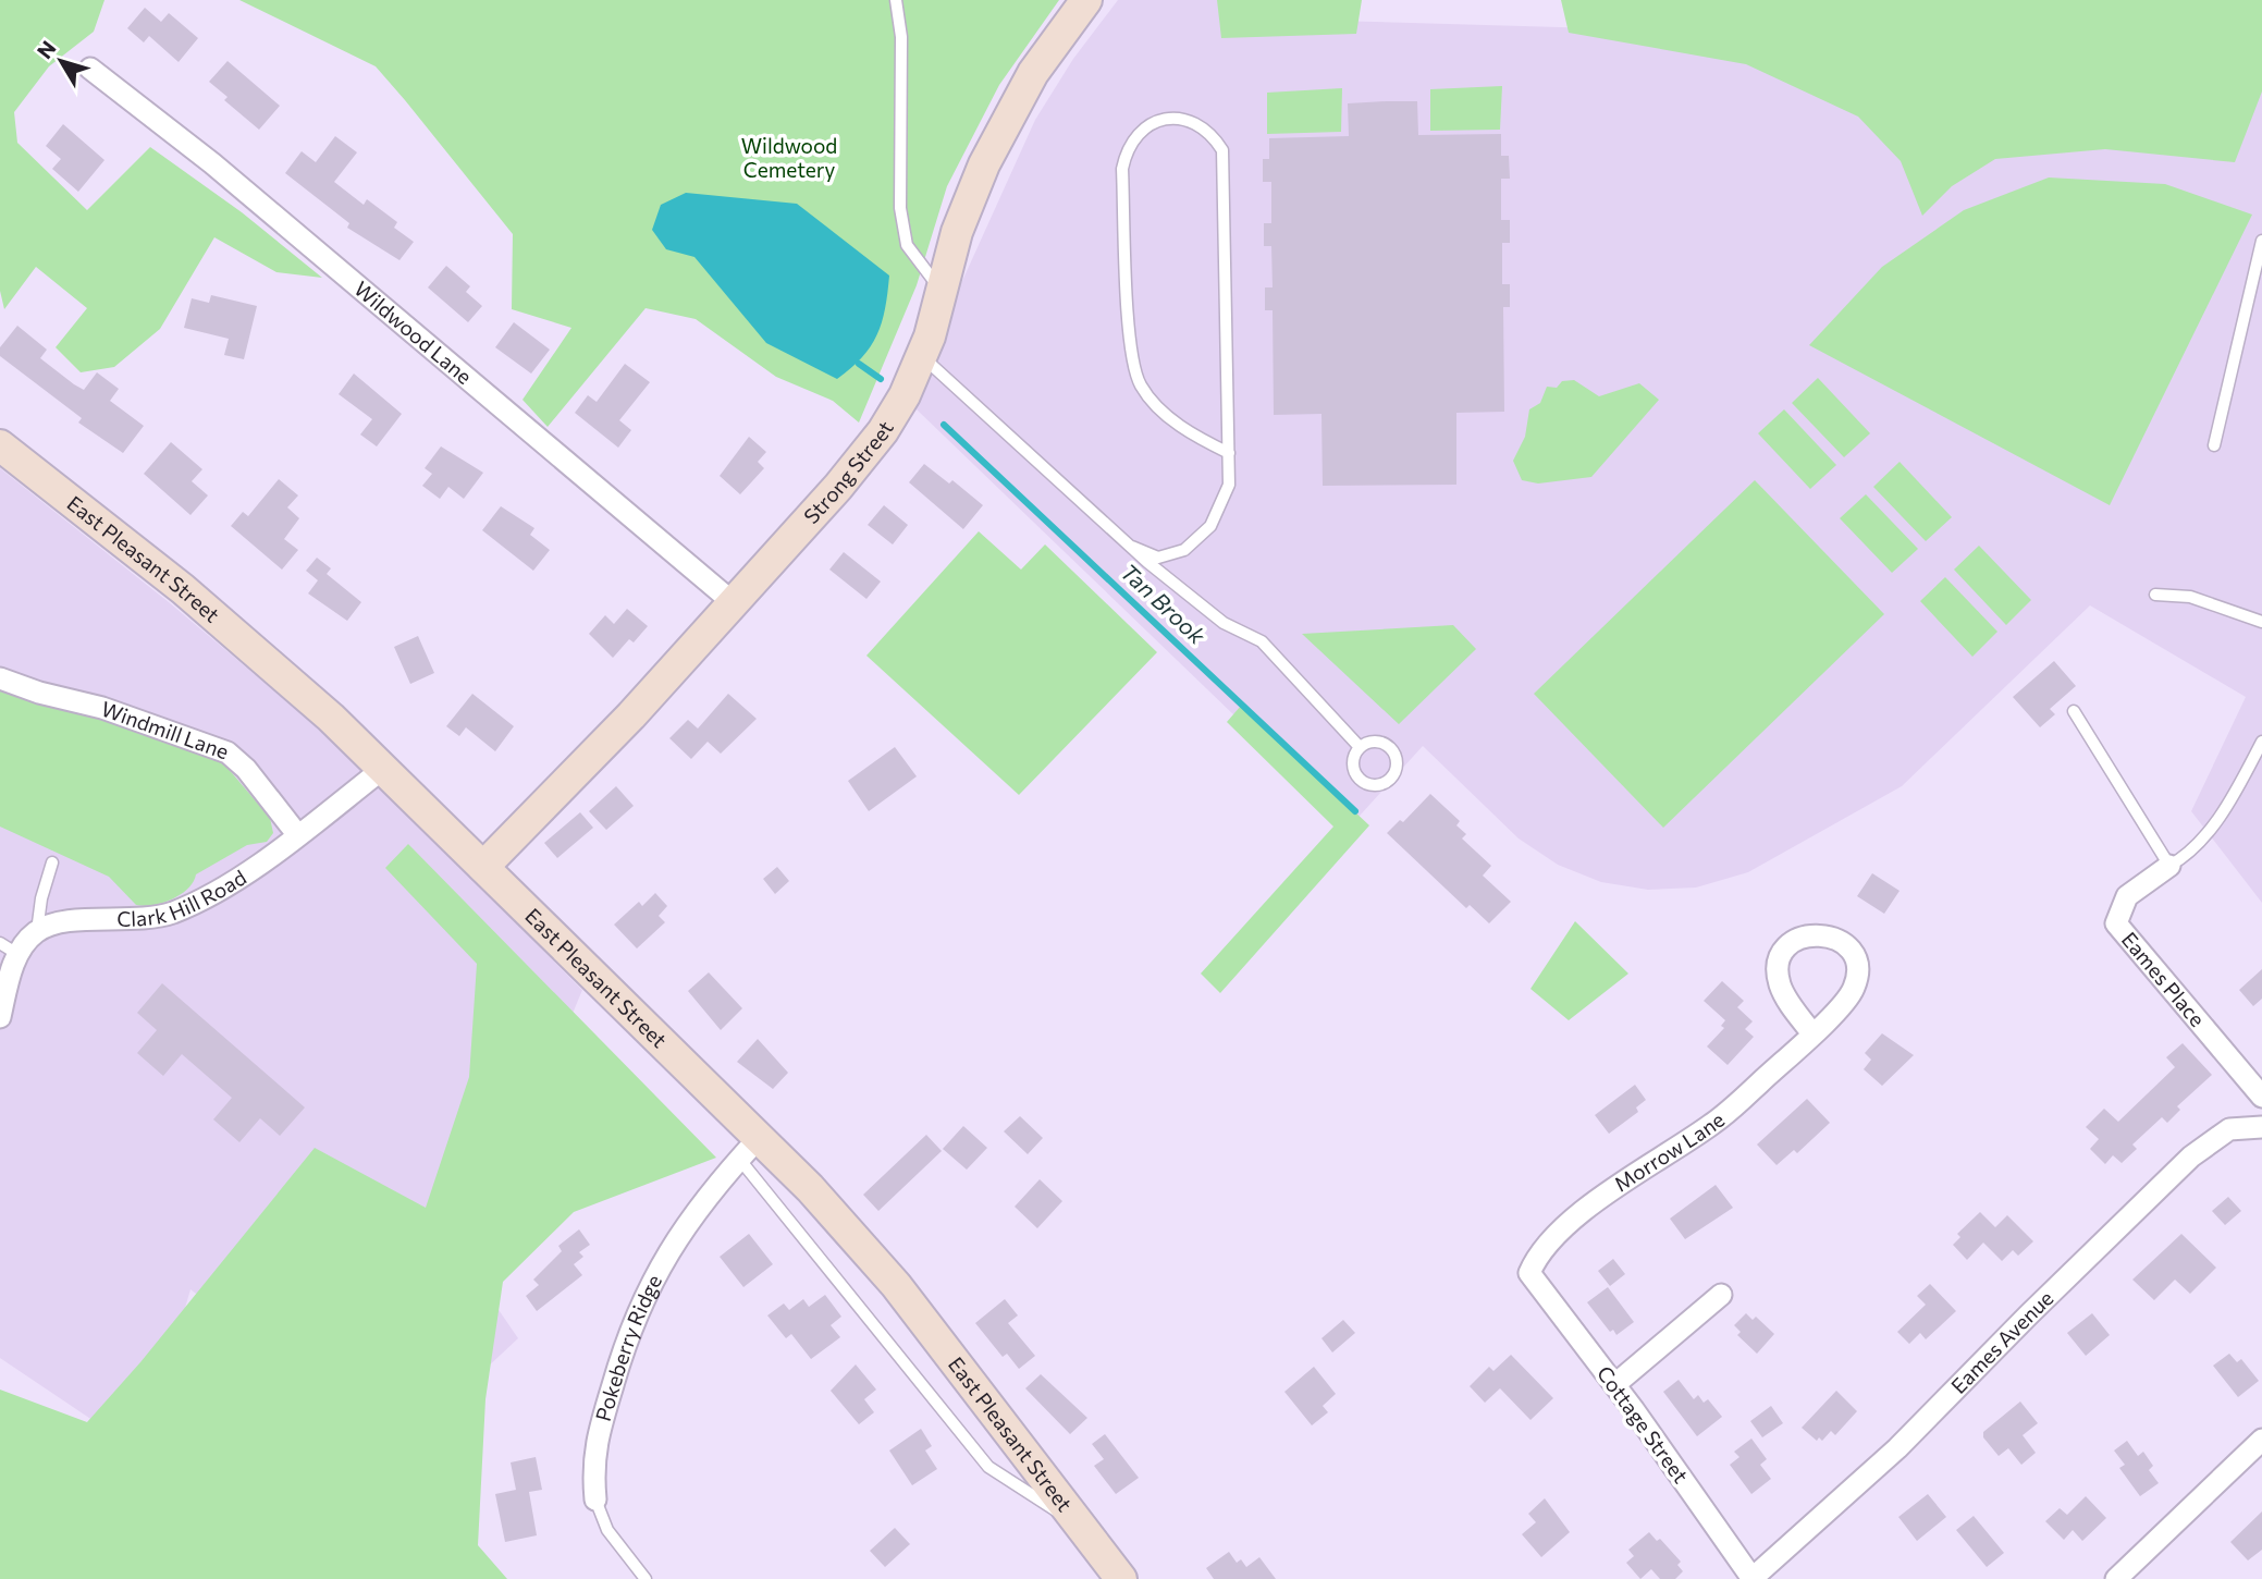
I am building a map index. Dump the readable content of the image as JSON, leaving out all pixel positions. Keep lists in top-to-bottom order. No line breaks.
{"streets":{"main road":["Strong Street","East Pleasant Street"],"street":["Wildwood Lane","Windmill Lane","Clark Hill Road","Eames Place","Morrow Lane","Eames Avenue","Pokeberry Ridge","Cottage Street"]},"crossings":[["Wildwood Lane","Strong Street"],["Strong Street","East Pleasant Street"],["East Pleasant Street","Clark Hill Road"],["East Pleasant Street","Pokeberry Ridge"],["Windmill Lane","Clark Hill Road"],["Morrow Lane","Cottage Street"],["Eames Avenue","Cottage Street"]],"water":["Tan Brook"],"parks":["Wildwood Cemetery"],"north":"top left"}
